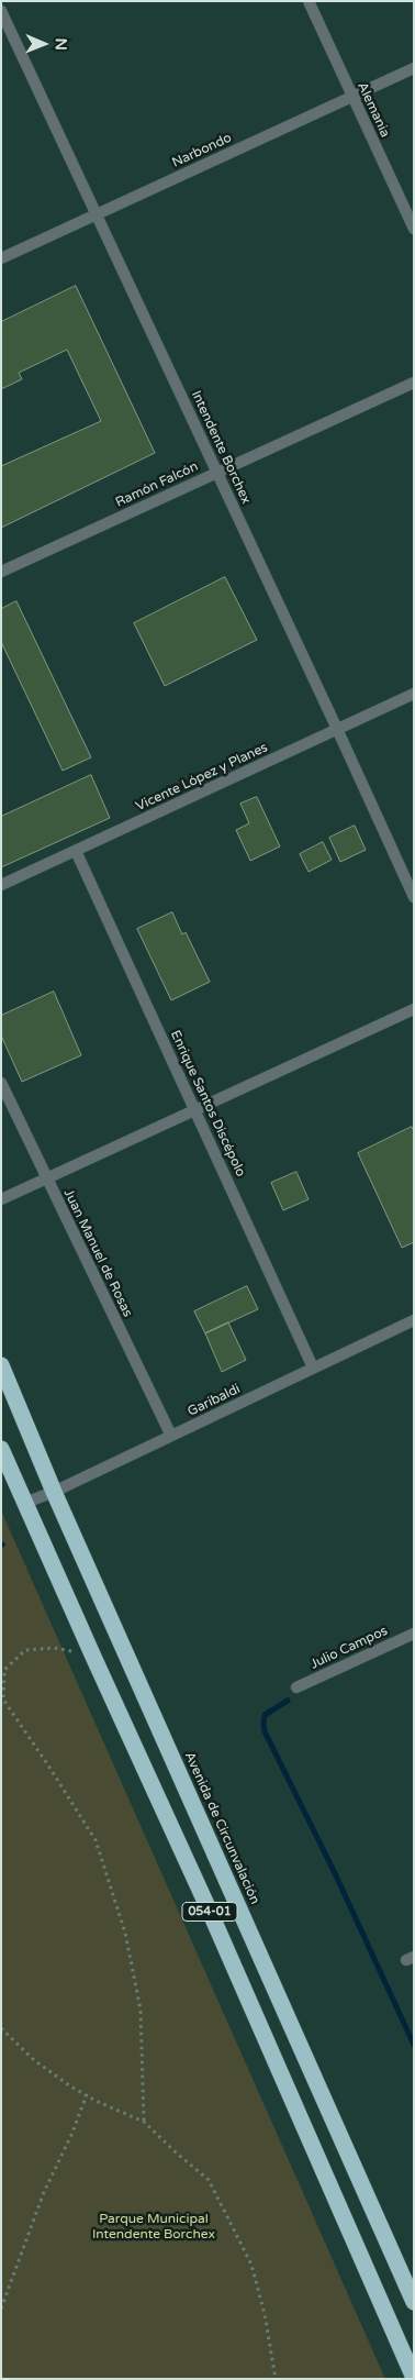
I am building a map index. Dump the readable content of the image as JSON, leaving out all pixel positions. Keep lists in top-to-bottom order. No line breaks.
{"streets":{"highway":["Avenida de Circunvalación","054-01"],"street":["Alemania","Narbondo","Intendente Borchex","Ramón Falcón","Vicente López y Planes","Enrique Santos Discépolo","Juan Manuel de Rosas","Garibaldi","Julio Campos"]},"crossings":[["Alemania","Narbondo"],["Narbondo","Intendente Borchex"],["Intendente Borchex","Ramón Falcón"],["Intendente Borchex","Vicente López y Planes"],["Vicente López y Planes","Enrique Santos Discépolo"],["Enrique Santos Discépolo","Garibaldi"],["Juan Manuel de Rosas","Garibaldi"],["Garibaldi","Avenida de Circunvalación"],["Garibaldi","054-01"]],"parks":["Parque Municipal Intendente Borchex"],"north":"right"}
